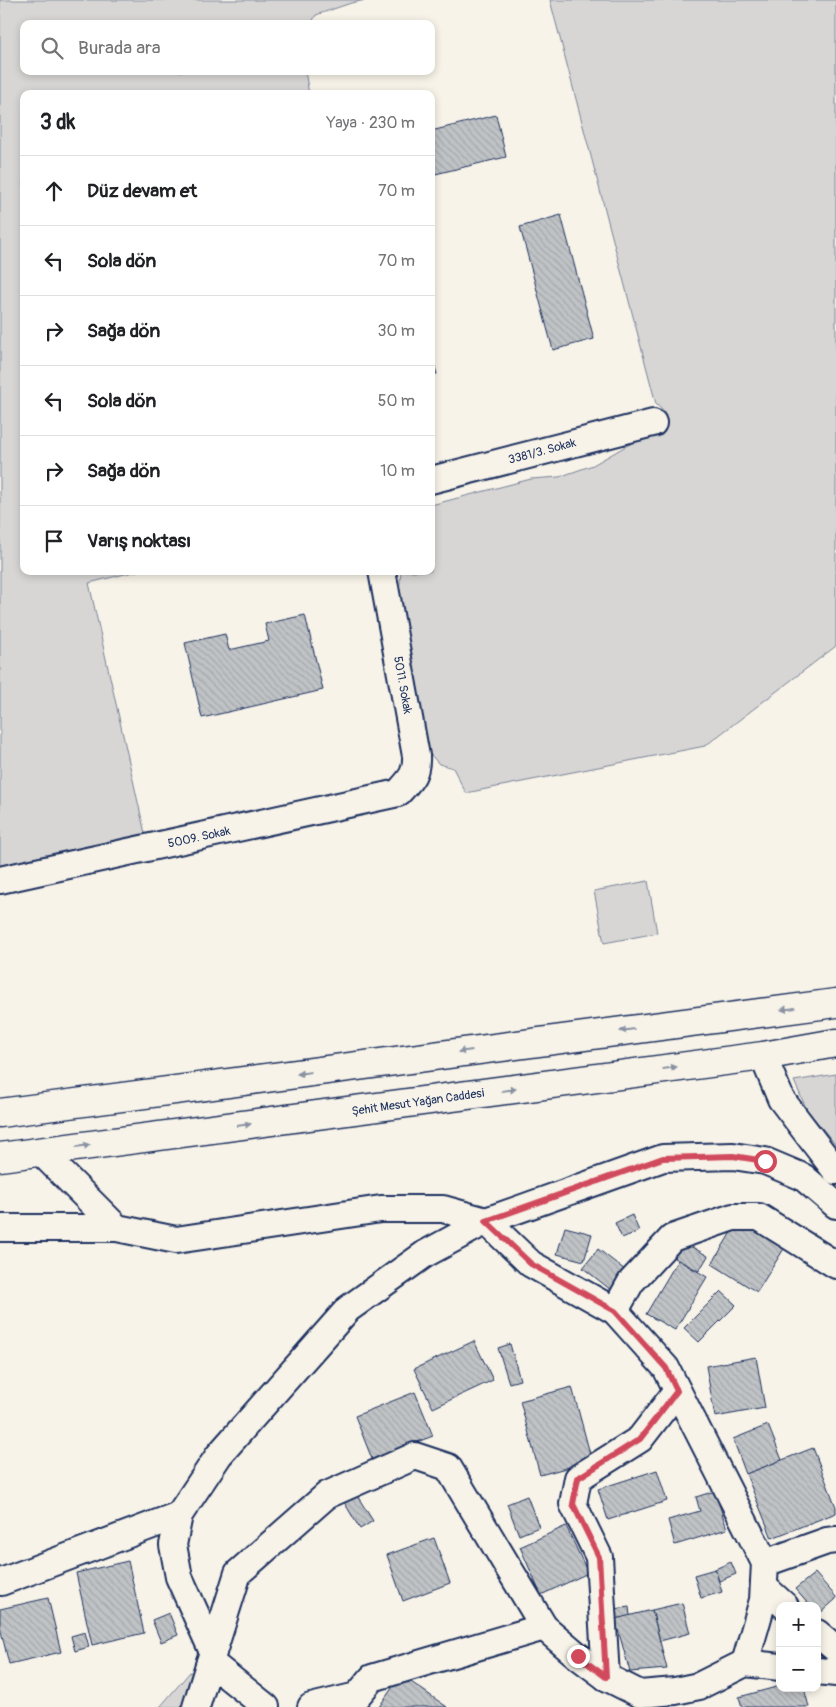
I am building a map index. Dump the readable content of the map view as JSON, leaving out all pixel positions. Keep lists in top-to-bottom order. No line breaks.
{"streets":{"main road":["Şehit Mesut Yağan Caddesi"],"street":["3381/3. Sokak","5011. Sokak","5009. Sokak"]},"crossings":[["5011. Sokak","5009. Sokak"]],"page":{"search":"Burada ara","heading":["3 dk","Yaya · 230 m"],"list":[["Düz devam et","70 m"],["Sola dön","70 m"],["Sağa dön","30 m"],["Sola dön","50 m"],["Sağa dön","10 m"],"Varış noktası"],"map_buttons":["+","−"]}}
